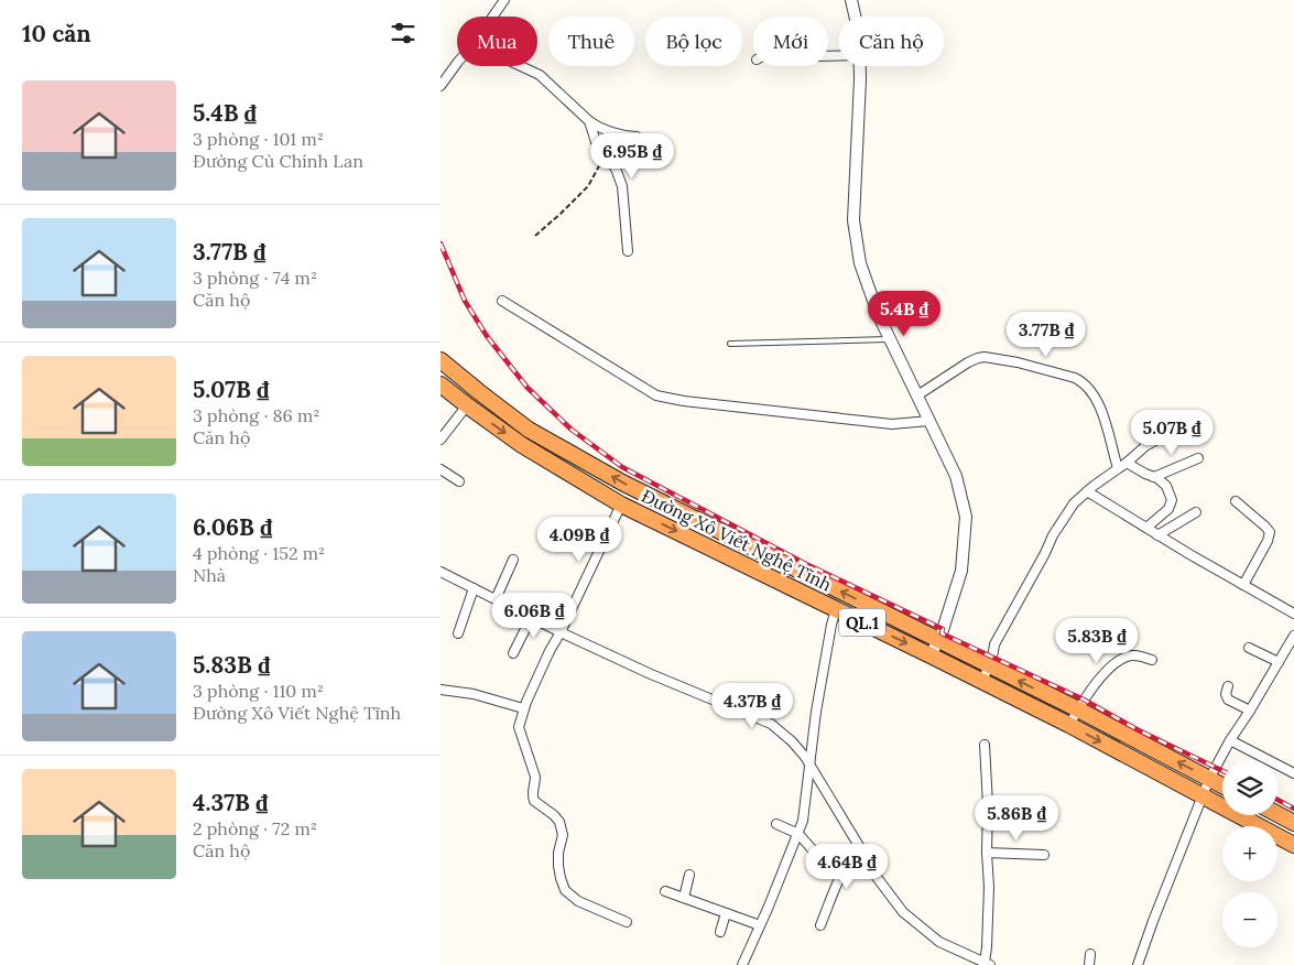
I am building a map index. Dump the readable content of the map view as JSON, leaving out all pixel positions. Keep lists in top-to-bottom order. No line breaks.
{"streets":{"highway":["Đường Xô Viết Nghệ Tĩnh","QL.1"]},"page":{"heading":"10 căn","chip":["Mua","Thuê","Bộ lọc","Mới","Căn hộ"],"list":[{"name":"5.4B ₫","note":"3 phòng · 101 m² · Đường Cù Chính Lan"},{"name":"3.77B ₫","note":"3 phòng · 74 m² · Căn hộ"},{"name":"5.07B ₫","note":"3 phòng · 86 m² · Căn hộ"},{"name":"6.06B ₫","note":"4 phòng · 152 m² · Nhà"},{"name":"5.83B ₫","note":"3 phòng · 110 m² · Đường Xô Viết Nghệ Tĩnh"},{"name":"4.37B ₫","note":"2 phòng · 72 m² · Căn hộ"}],"price":["6.95B ₫","5.4B ₫","3.77B ₫","5.07B ₫","4.09B ₫","6.06B ₫","5.83B ₫","4.37B ₫","5.86B ₫","4.64B ₫"],"map_buttons":["+","−"]}}
